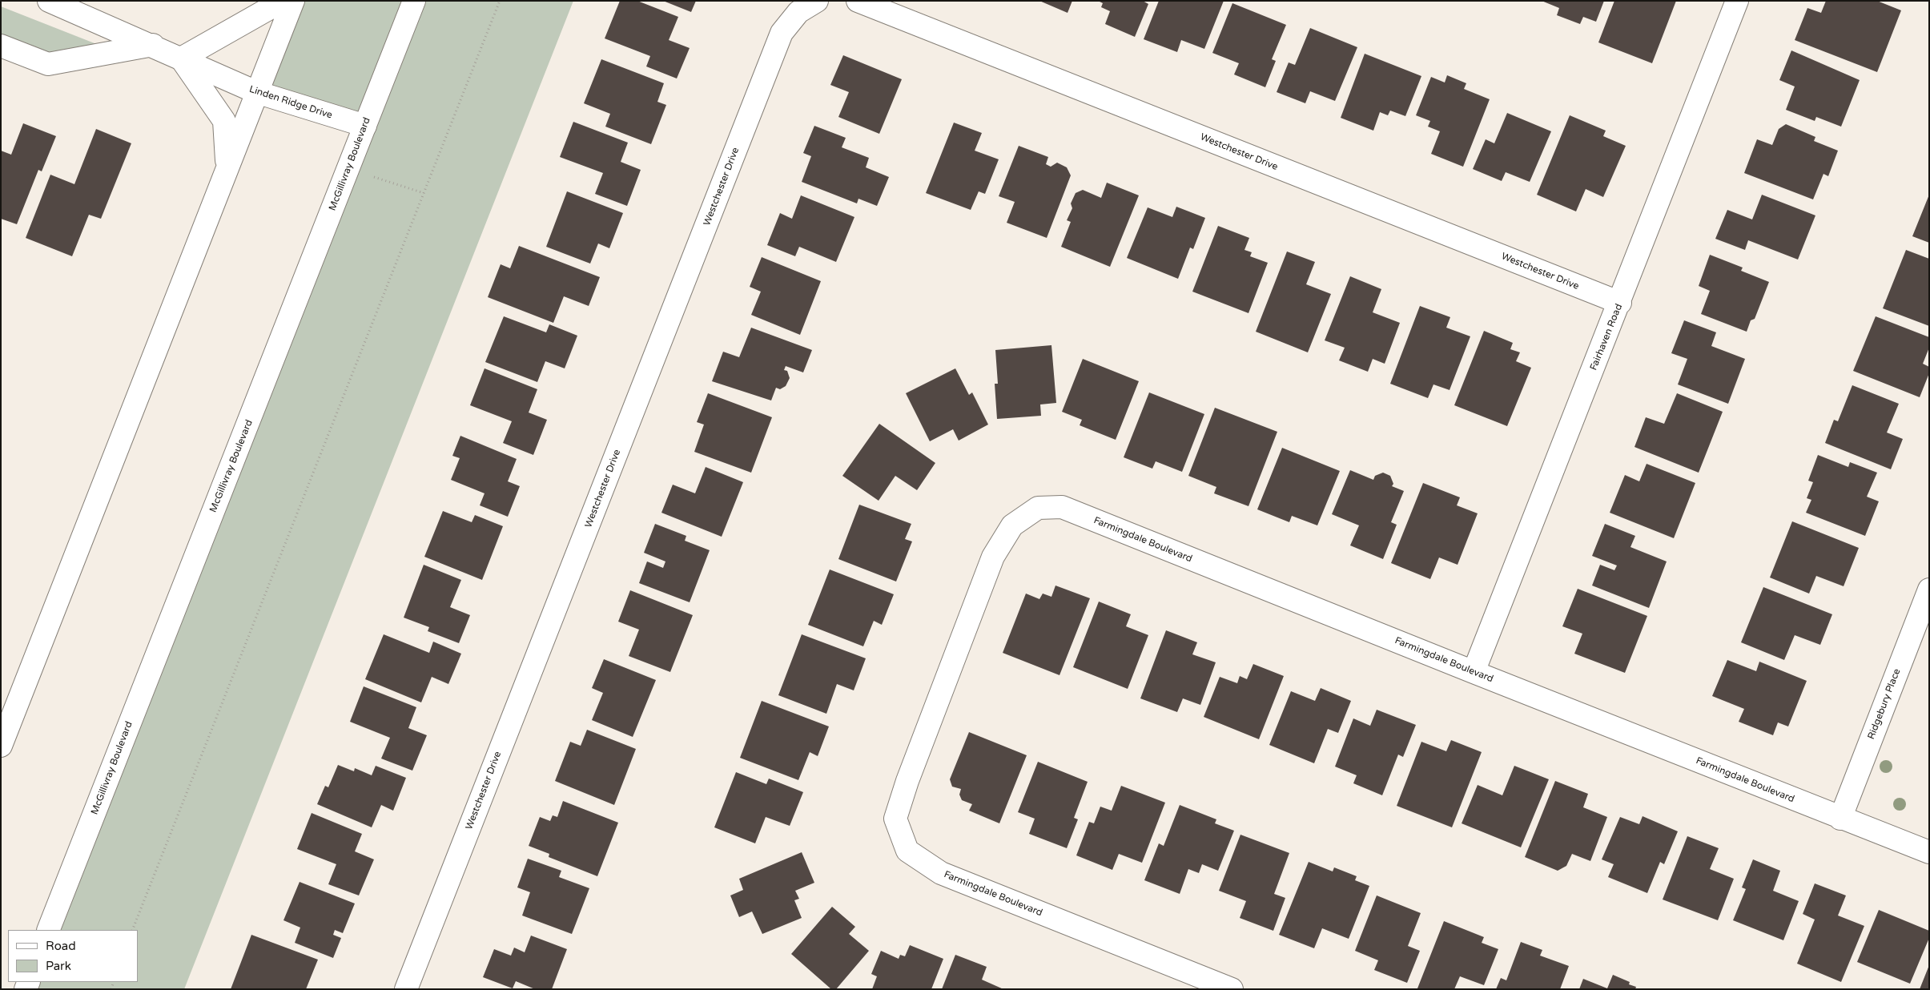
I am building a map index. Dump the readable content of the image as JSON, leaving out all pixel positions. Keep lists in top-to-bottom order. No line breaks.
{"streets":{"street":["Linden Ridge Drive","Westchester Drive","McGillivray Boulevard","Fairhaven Road","Farmingdale Boulevard","Ridgebury Place"]},"crossings":[["Linden Ridge Drive","McGillivray Boulevard"],["Westchester Drive","Fairhaven Road"],["Fairhaven Road","Farmingdale Boulevard"],["Farmingdale Boulevard","Ridgebury Place"]],"legend":["Road","Park"]}
